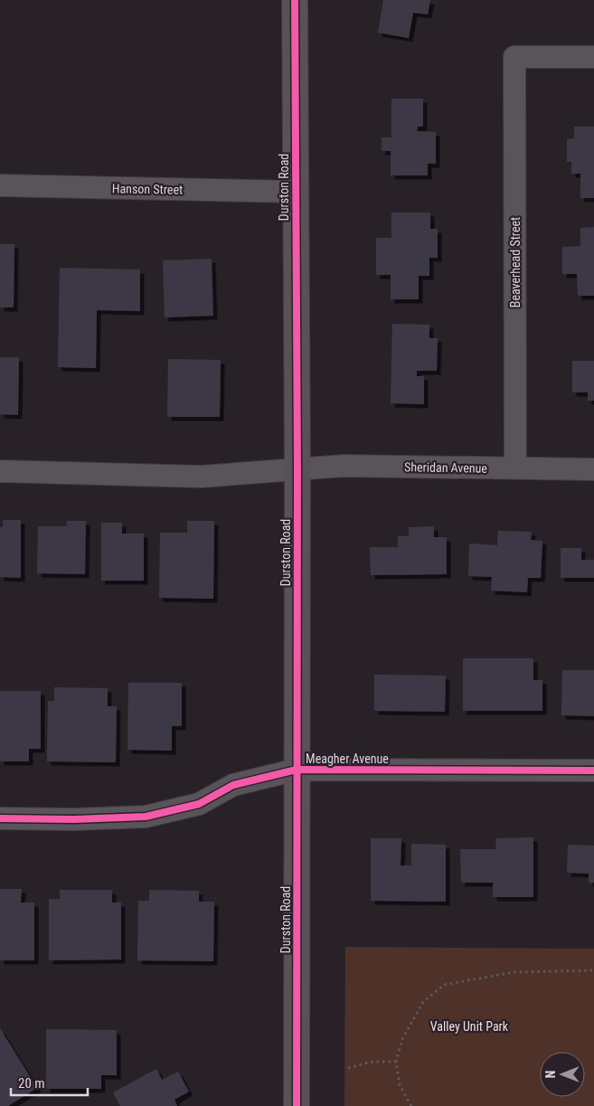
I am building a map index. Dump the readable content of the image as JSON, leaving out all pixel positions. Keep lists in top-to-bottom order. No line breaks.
{"streets":{"main road":["Durston Road"],"street":["Hanson Street","Beaverhead Street","Sheridan Avenue","Meagher Avenue"]},"crossings":[["Durston Road","Hanson Street"],["Durston Road","Sheridan Avenue"],["Durston Road","Meagher Avenue"],["Beaverhead Street","Sheridan Avenue"]],"parks":["Valley Unit Park"],"scale_bar":"20 m","north":"left"}
